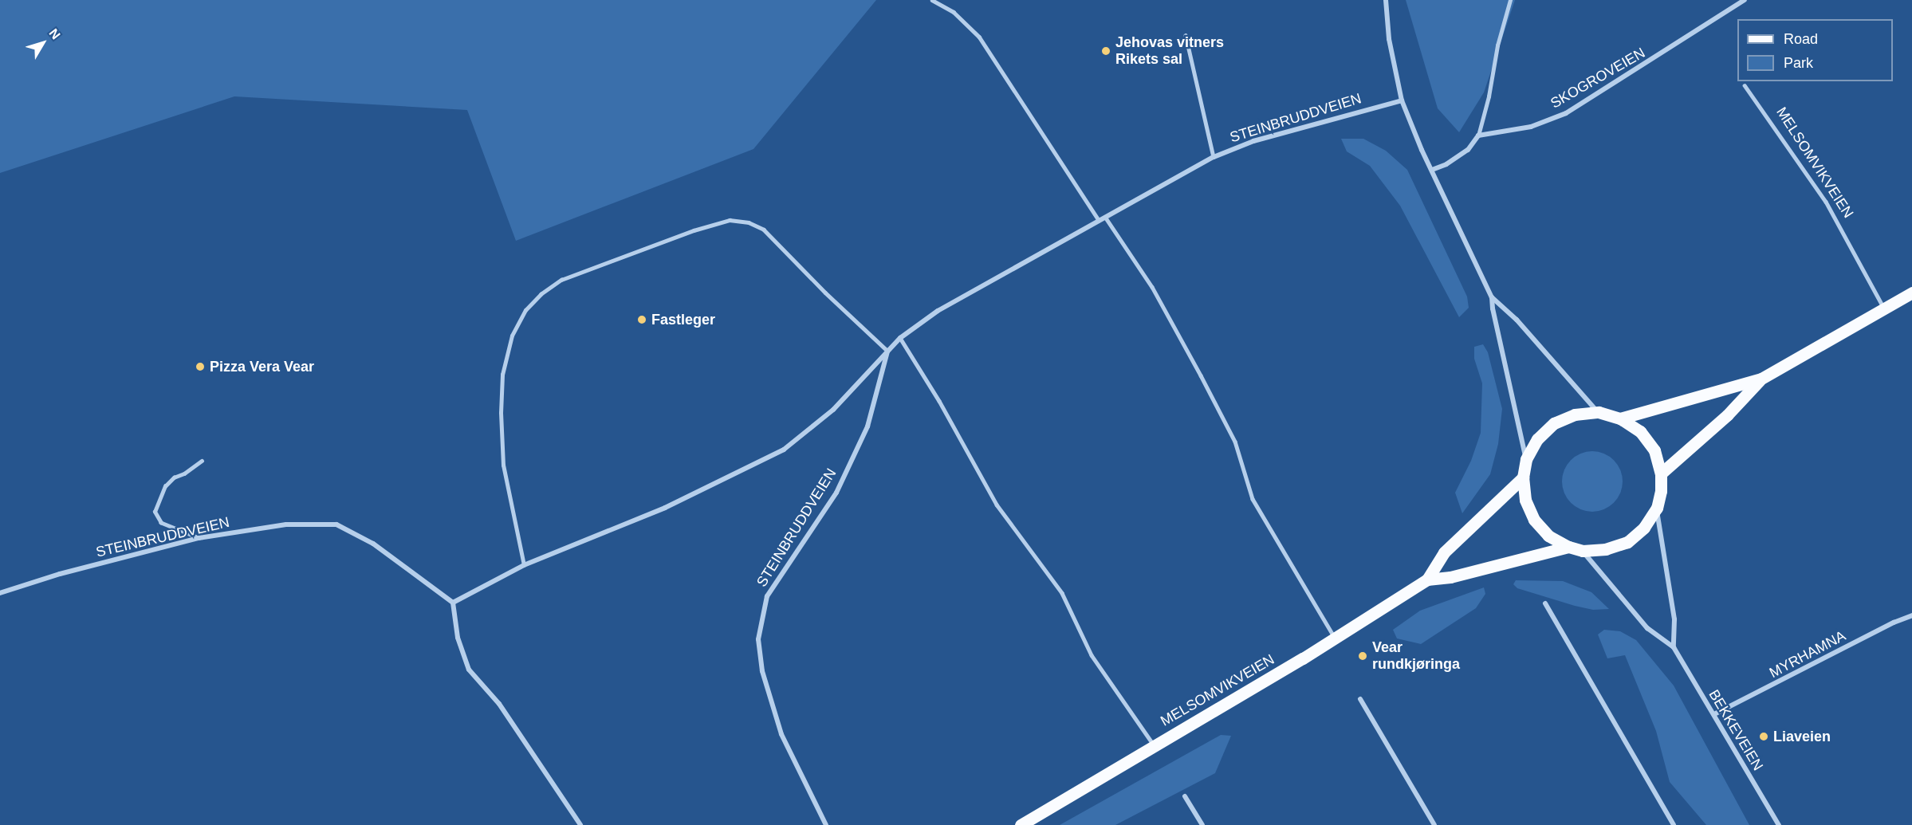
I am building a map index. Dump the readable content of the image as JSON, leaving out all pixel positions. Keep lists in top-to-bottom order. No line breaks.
{"streets":{"main road":["MELSOMVIKVEIEN"],"street":["SKOGROVEIEN","STEINBRUDDVEIEN","MYRHAMNA","BEKKEVEIEN"]},"crossings":[["MELSOMVIKVEIEN","BEKKEVEIEN"],["MYRHAMNA","BEKKEVEIEN"]],"places":["Jehovas vitners Rikets sal","Fastleger","Pizza Vera Vear","Vear rundkjøringa","Liaveien"],"legend":["Road","Park"],"north":"top right"}
